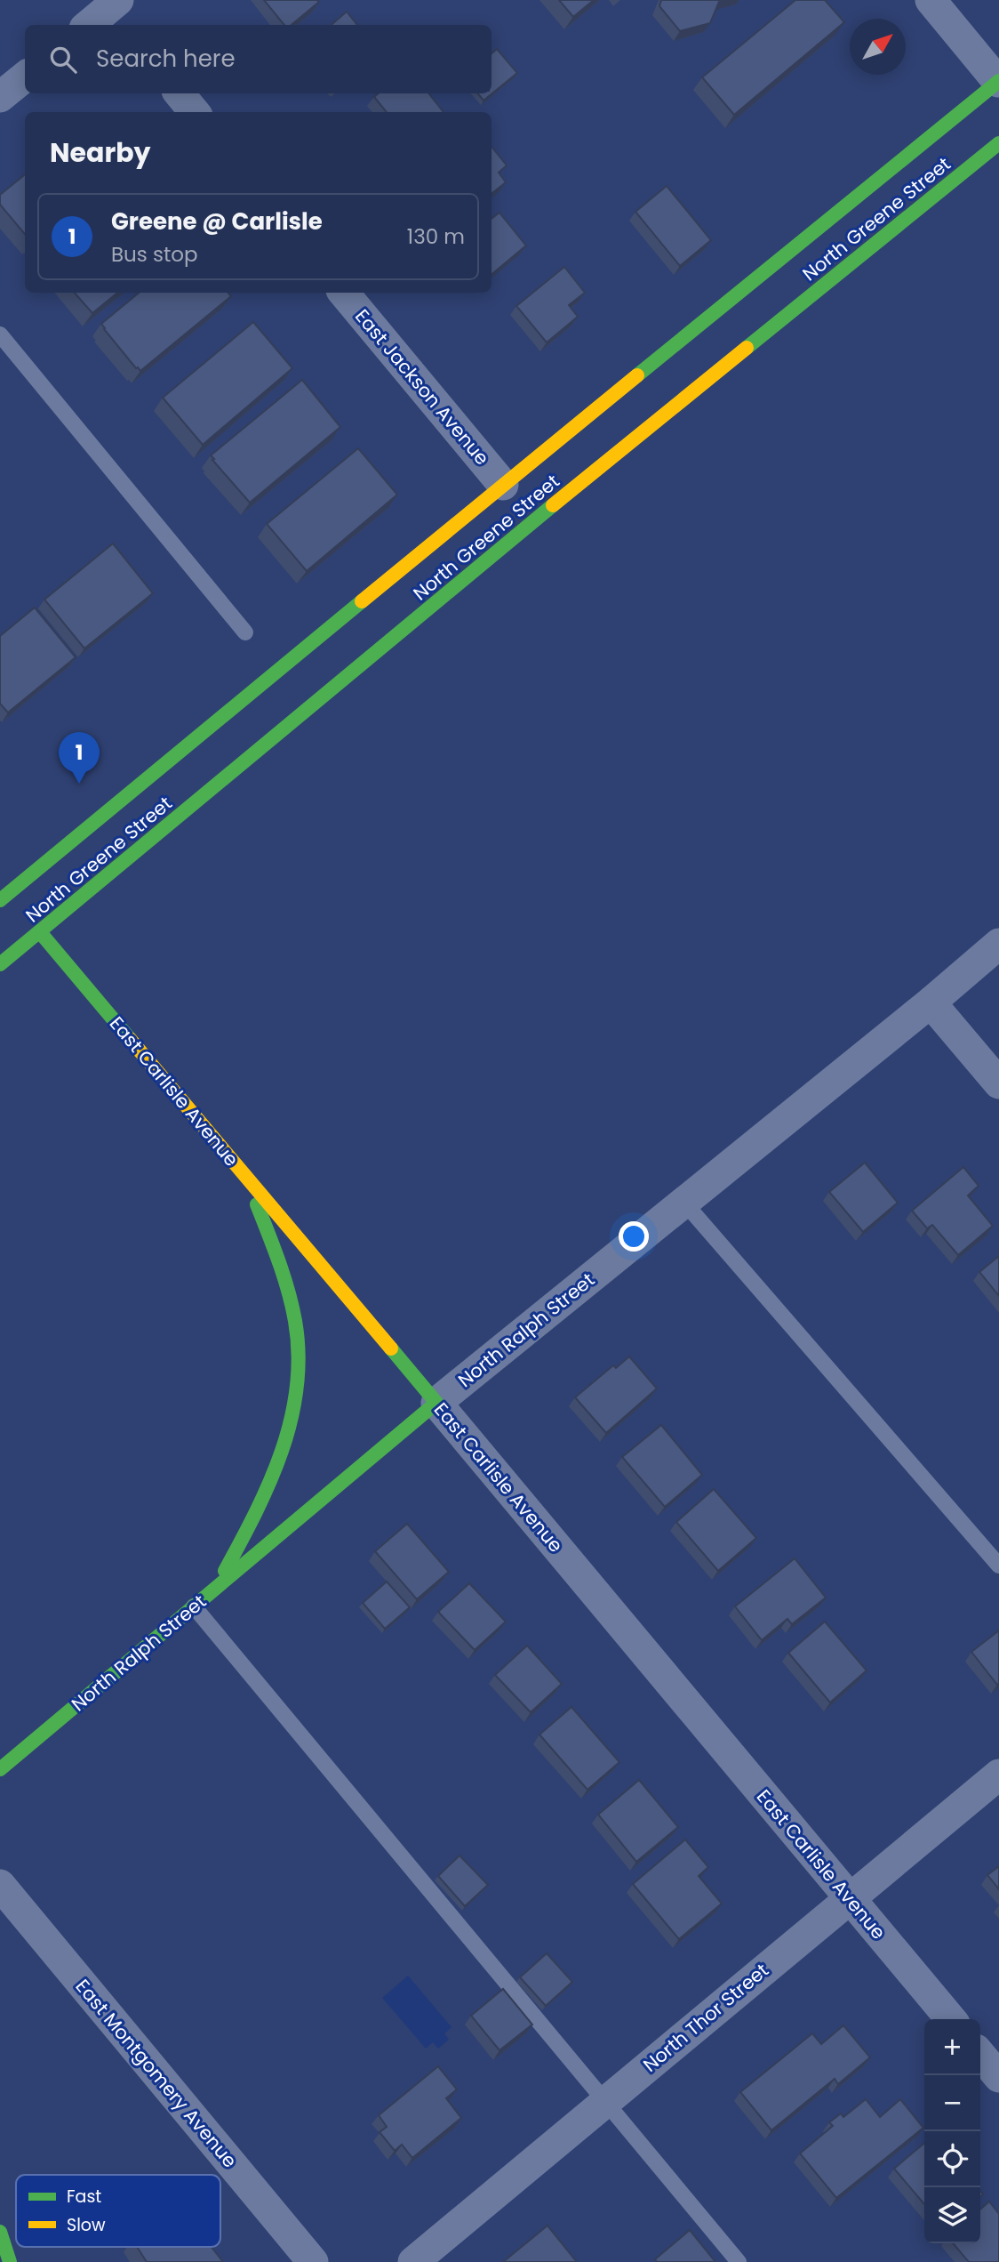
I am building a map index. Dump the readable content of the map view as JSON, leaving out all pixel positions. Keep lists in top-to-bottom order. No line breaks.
{"streets":{"main road":["North Greene Street","East Carlisle Avenue","North Ralph Street"],"street":["East Jackson Avenue","North Thor Street","East Montgomery Avenue"]},"crossings":[["North Greene Street","East Jackson Avenue"],["North Greene Street","East Carlisle Avenue"],["East Carlisle Avenue","North Ralph Street"],["East Carlisle Avenue","North Thor Street"]],"legend":["Fast","Slow"],"north":"top right","page":{"search":"Search here","heading":"Nearby","list":[{"mark":"1","name":"Greene @ Carlisle","note":"Bus stop","value":"130 m"}],"pins":"1","map_buttons":["+","−"]}}
